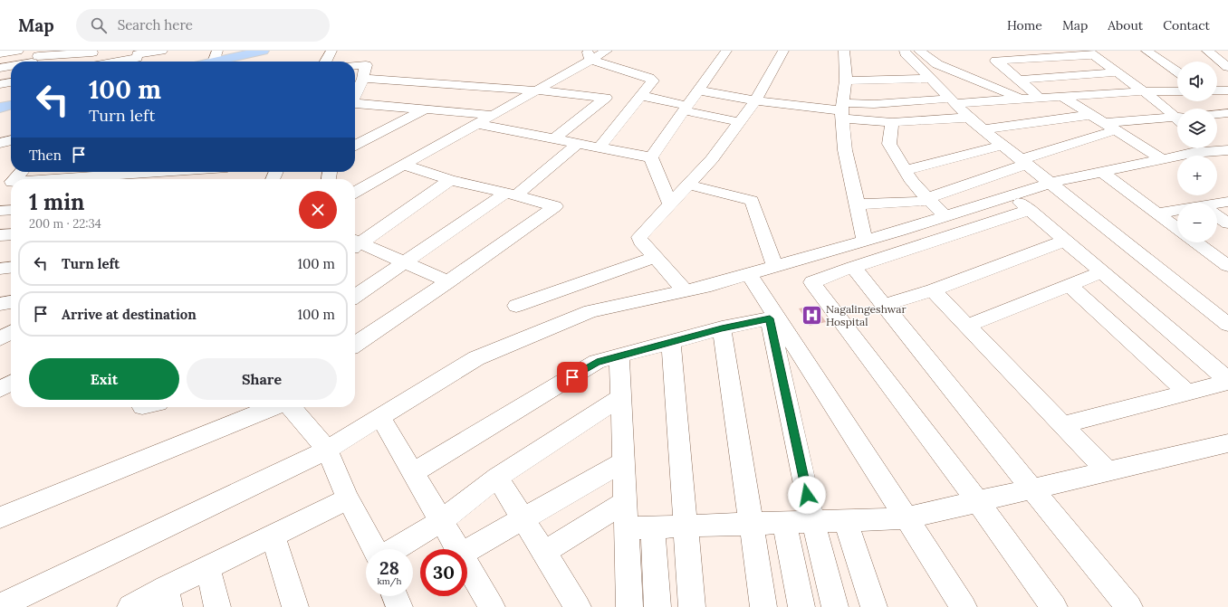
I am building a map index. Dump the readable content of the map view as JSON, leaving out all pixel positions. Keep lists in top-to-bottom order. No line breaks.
{"places":{"hospital":["Nagalingeshwar Hospital"]},"page":{"header":"Map","search":"Search here","nav":["Home","Map","About","Contact"],"map_buttons":["+","−"],"turn":["100 m","Turn left"],"then":"Then","heading":["1 min","200 m · 22:34"],"list":[{"name":"Turn left","value":"100 m"},{"name":"Arrive at destination","value":"100 m"}],"buttons":["Exit","Share"],"speed":"28 km/h","limit":"30"}}
